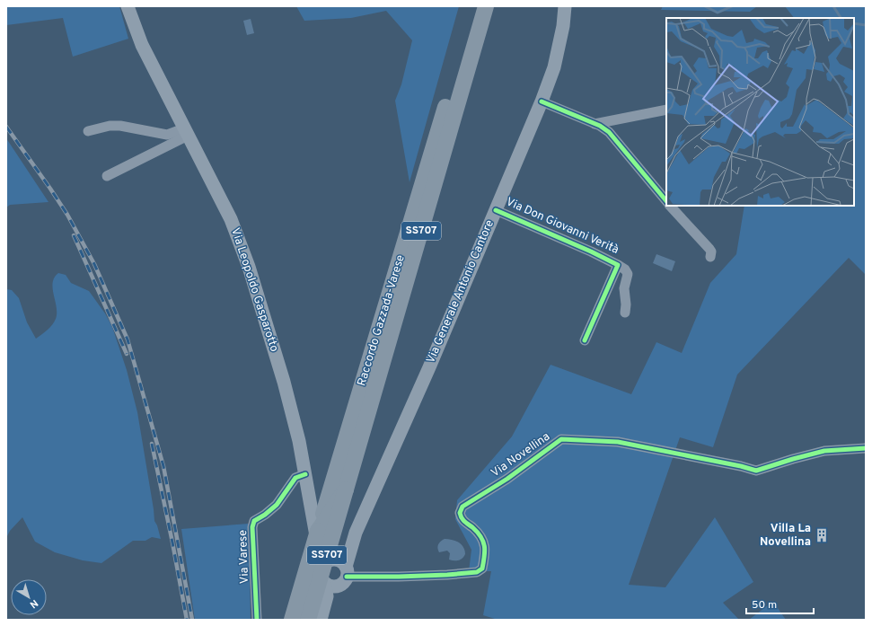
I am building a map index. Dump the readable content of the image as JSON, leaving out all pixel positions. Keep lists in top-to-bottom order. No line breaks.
{"streets":{"highway":["SS707","Raccordo Gazzada-Varese"],"main road":["Via Leopoldo Gasparotto","Via Generale Antonio Cantore"],"street":["Via Don Giovanni Verità","Via Novellina","Via Varese"]},"crossings":[["Via Don Giovanni Verità","Via Generale Antonio Cantore"],["Via Leopoldo Gasparotto","Via Generale Antonio Cantore"],["Via Leopoldo Gasparotto","Raccordo Gazzada-Varese"],["Via Leopoldo Gasparotto","Via Novellina"],["Via Leopoldo Gasparotto","Via Varese"],["Via Generale Antonio Cantore","Via Novellina"]],"places":{"building":["Villa La Novellina"]},"scale_bar":"50 m","north":"bottom right"}
